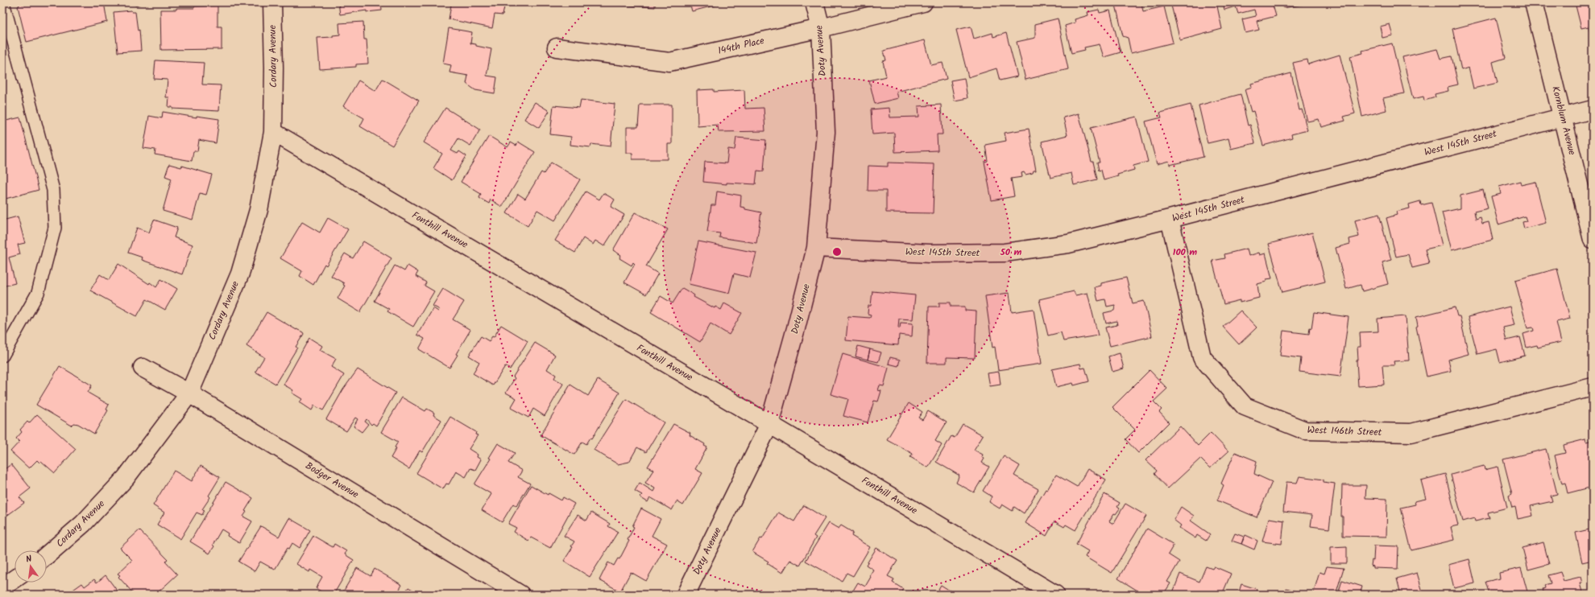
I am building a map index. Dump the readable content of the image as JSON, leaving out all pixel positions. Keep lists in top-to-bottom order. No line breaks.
{"streets":{"street":["144th Place","Doty Avenue","Cordary Avenue","Kornblum Avenue","West 145th Street","Fonthill Avenue","West 146th Street","Bodger Avenue"]},"crossings":[["144th Place","Doty Avenue"],["Doty Avenue","West 145th Street"],["Doty Avenue","Fonthill Avenue"],["Cordary Avenue","Fonthill Avenue"],["Cordary Avenue","Bodger Avenue"],["Kornblum Avenue","West 145th Street"],["West 145th Street","West 146th Street"]],"north":"top","rings":["50 m","100 m"]}
